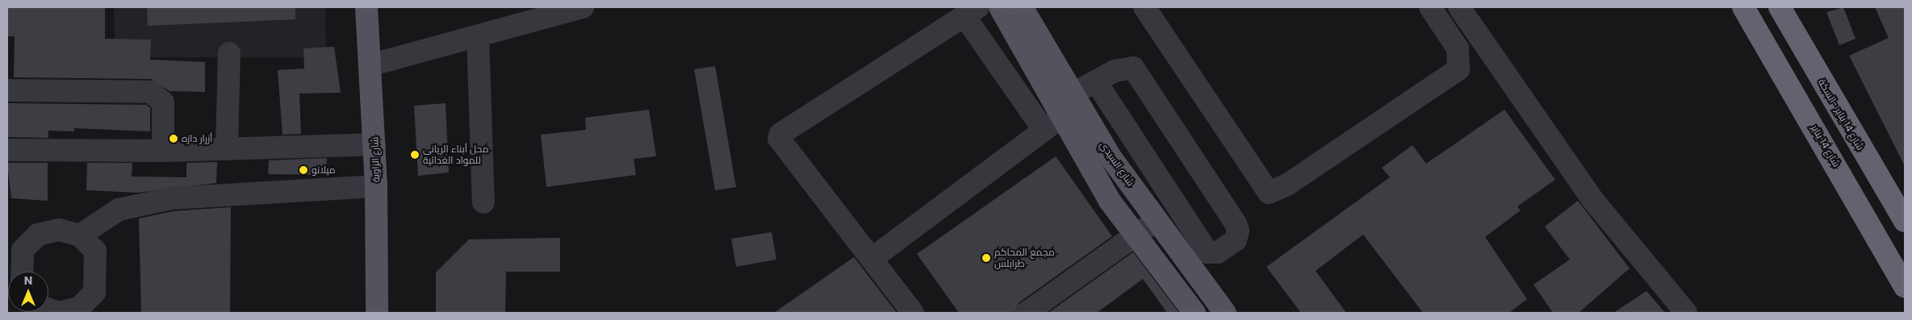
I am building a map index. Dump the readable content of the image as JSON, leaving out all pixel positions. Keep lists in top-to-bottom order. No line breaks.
{"streets":{"highway":["شارع 14 يناير -السكة","شارع 14 يناير"],"main road":["شارع الزاوية","شارع السيدي"]},"places":["أزرار دازه","محل أبناء الرياني للمواد الغدائية","ميلانو","مجمع المحاكم طرابلس"],"north":"top"}
